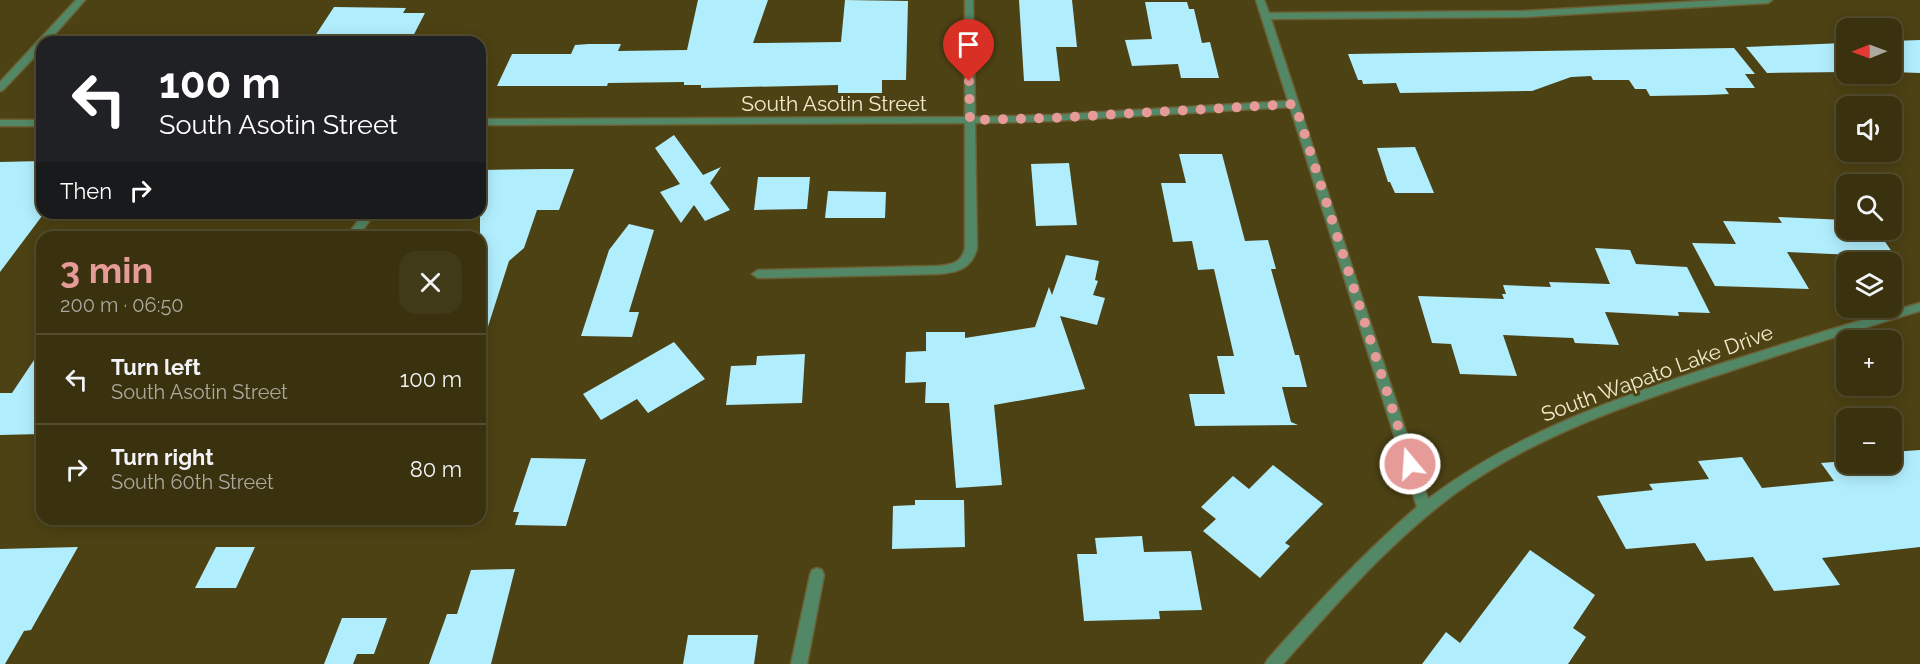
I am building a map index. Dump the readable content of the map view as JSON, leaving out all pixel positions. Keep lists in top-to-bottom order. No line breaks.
{"streets":{"street":["South Asotin Street","South Wapato Lake Drive"]},"north":"left","page":{"map_buttons":["+","−"],"turn":["100 m","South Asotin Street"],"then":"Then","heading":["3 min","200 m · 06:50"],"list":[{"name":"Turn left","note":"South Asotin Street","value":"100 m"},{"name":"Turn right","note":"South 60th Street","value":"80 m"}]}}
